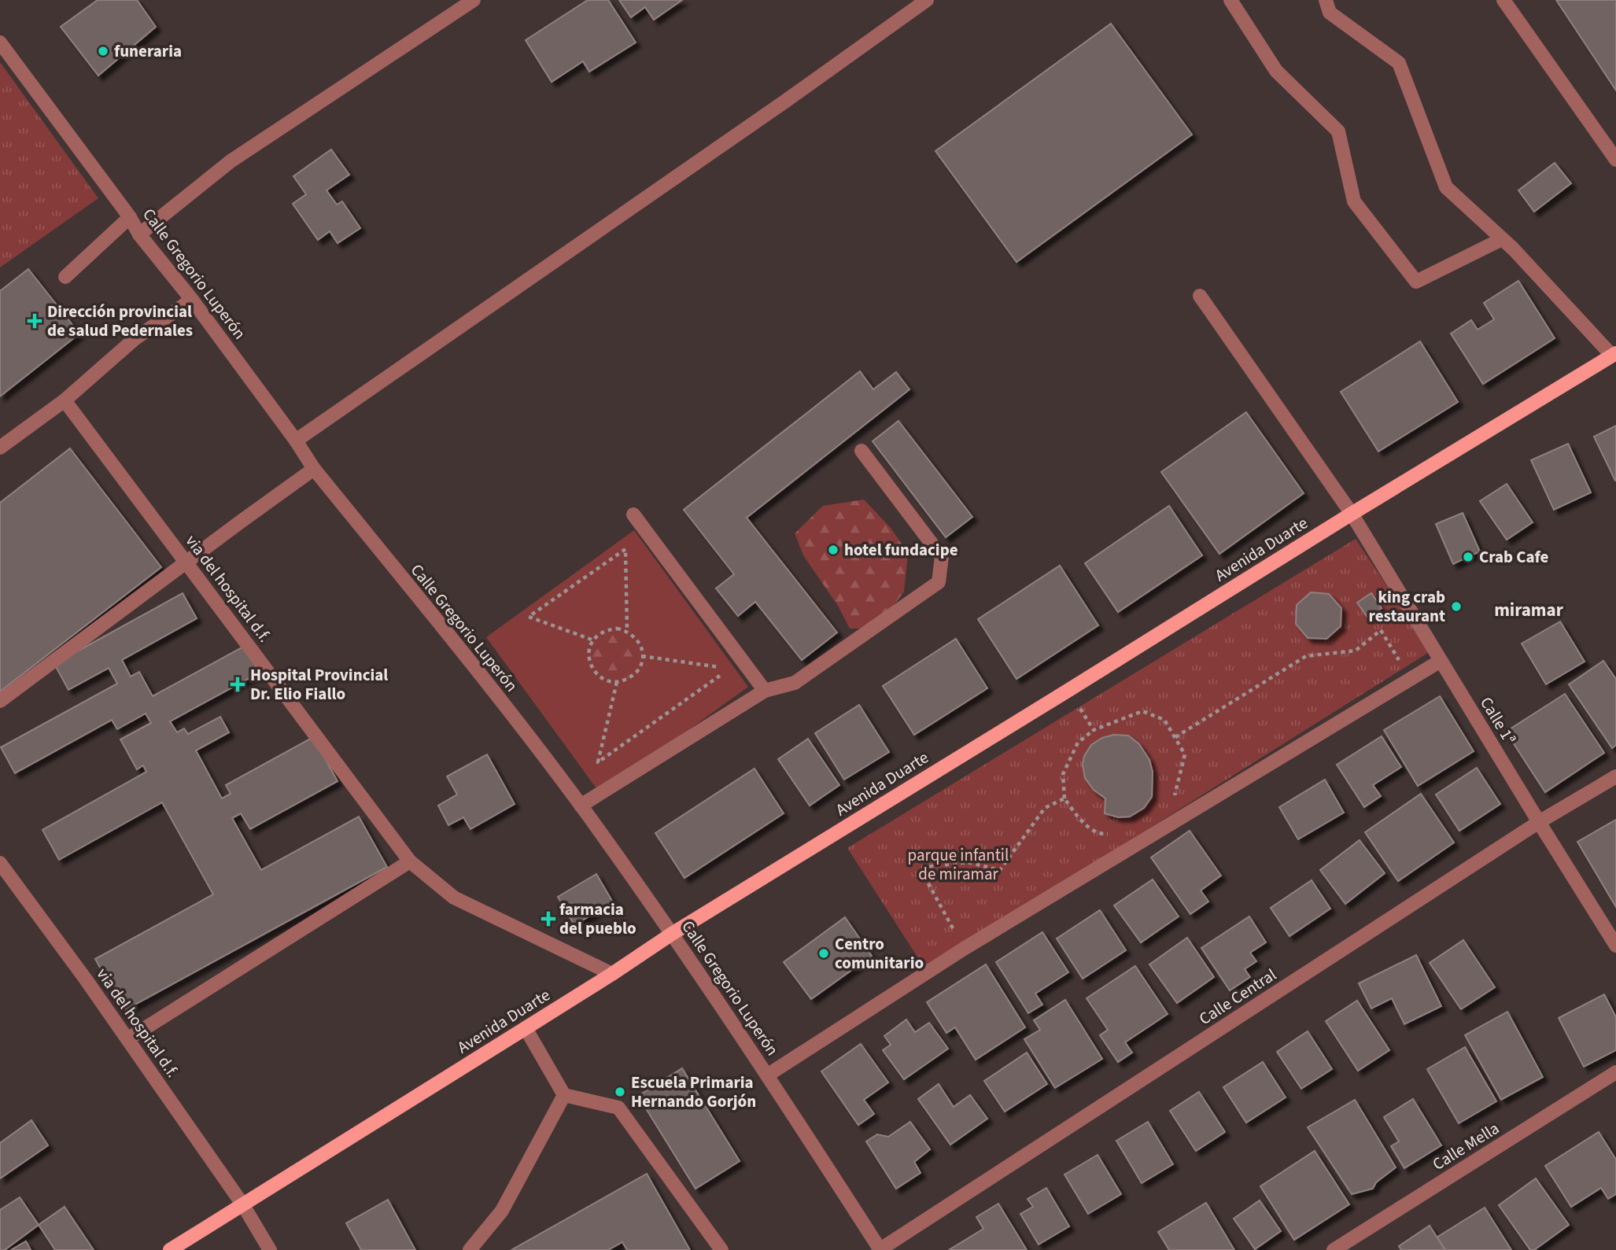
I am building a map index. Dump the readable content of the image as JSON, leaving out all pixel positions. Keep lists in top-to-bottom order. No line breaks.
{"streets":{"main road":["Avenida Duarte"],"street":["Calle Gregorio Luperón","via del hospital d.f.","Calle 1ª","Calle Central","Calle Mella"]},"crossings":[["Calle Gregorio Luperón","Avenida Duarte"],["Calle Gregorio Luperón","Calle Central"],["Avenida Duarte","via del hospital d.f."],["Avenida Duarte","Calle 1ª"],["Calle 1ª","Calle Central"]],"districts":["miramar"],"parks":["parque infantil de miramar"],"places":{"other":["funeraria","hotel fundacipe","Crab Cafe","king crab restaurant","Centro comunitario","Escuela Primaria Hernando Gorjón"],"health":["Dirección provincial de salud Pedernales","Hospital Provincial Dr. Elio Fiallo","farmacia del pueblo"]}}
